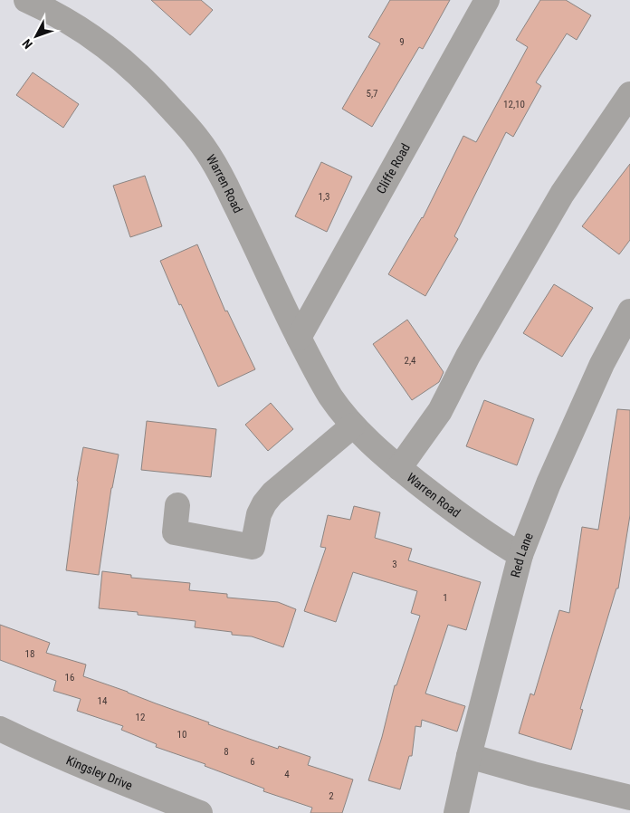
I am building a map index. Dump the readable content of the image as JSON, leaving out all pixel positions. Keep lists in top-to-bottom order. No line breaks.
{"streets":{"street":["Cliffe Road","Warren Road","Red Lane","Kingsley Drive"]},"crossings":[["Cliffe Road","Warren Road"],["Warren Road","Red Lane"]],"house_numbers":["9","5,7","12,10","1,3","2,4","3","1","18","16","14","12","10","8","6","4","2"],"north":"bottom left"}
